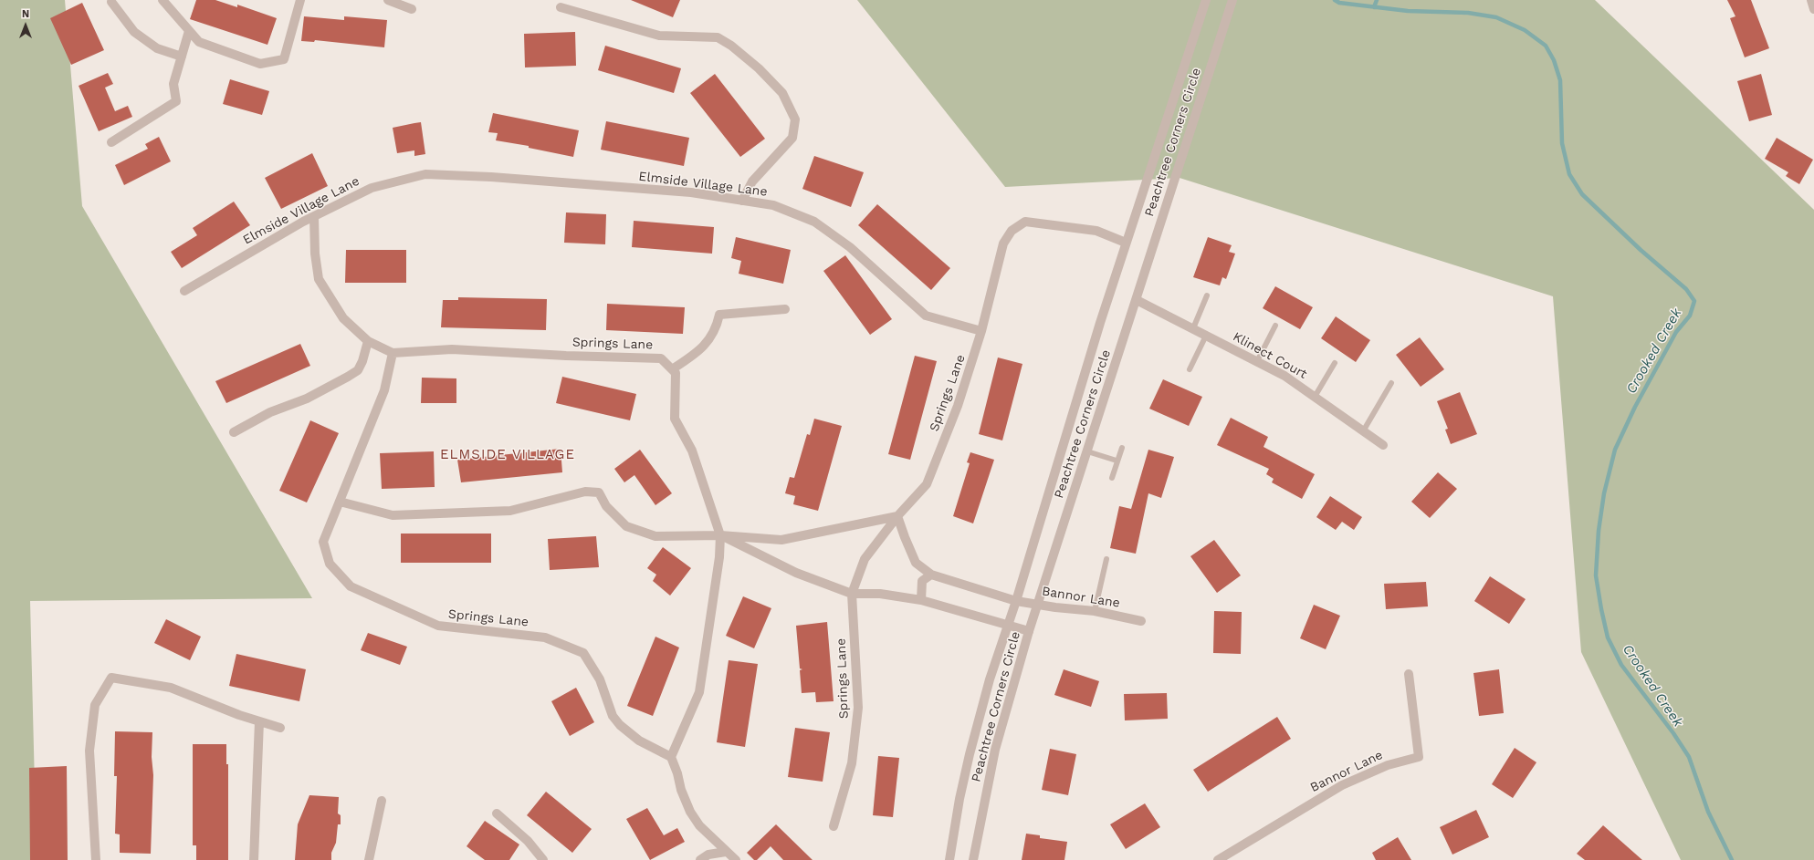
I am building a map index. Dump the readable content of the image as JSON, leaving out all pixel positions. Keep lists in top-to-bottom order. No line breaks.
{"streets":{"street":["Peachtree Corners Circle","Elmside Village Lane","Springs Lane","Klinect Court","Bannor Lane"]},"crossings":[["Peachtree Corners Circle","Klinect Court"],["Peachtree Corners Circle","Bannor Lane"],["Elmside Village Lane","Springs Lane"]],"districts":["ELMSIDE VILLAGE"],"water":["Crooked Creek"],"north":"top"}
